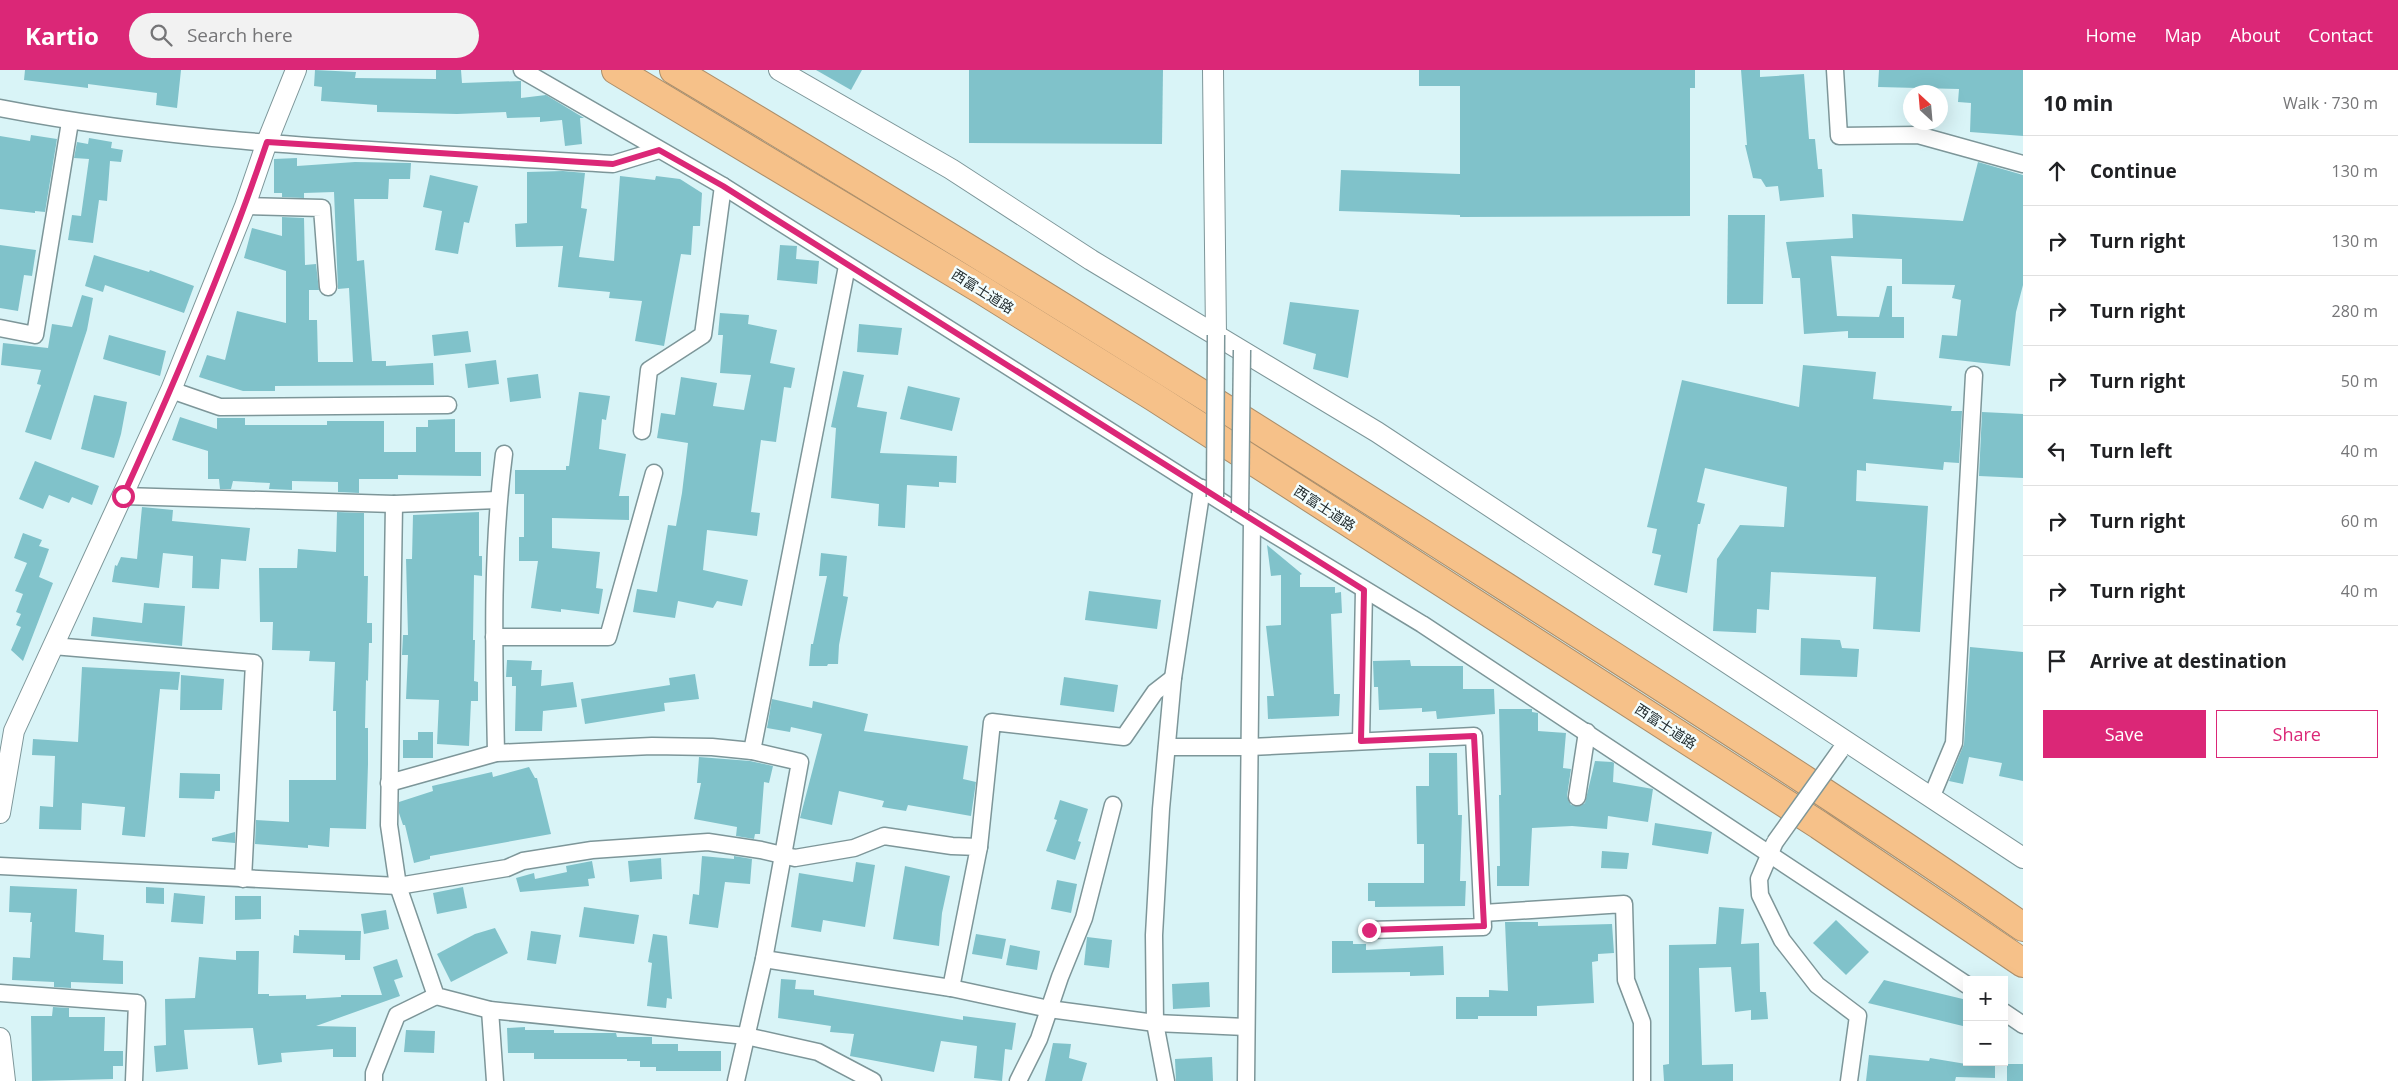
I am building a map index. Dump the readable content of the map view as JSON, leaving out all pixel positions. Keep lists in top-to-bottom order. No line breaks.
{"streets":{"highway":["西富士道路"]},"north":"top left","page":{"header":"Kartio","search":"Search here","nav":["Home","Map","About","Contact"],"heading":["10 min","Walk · 730 m"],"list":[["Continue","130 m"],["Turn right","130 m"],["Turn right","280 m"],["Turn right","50 m"],["Turn left","40 m"],["Turn right","60 m"],["Turn right","40 m"],"Arrive at destination"],"buttons":["Save","Share"],"map_buttons":["+","−"]}}
